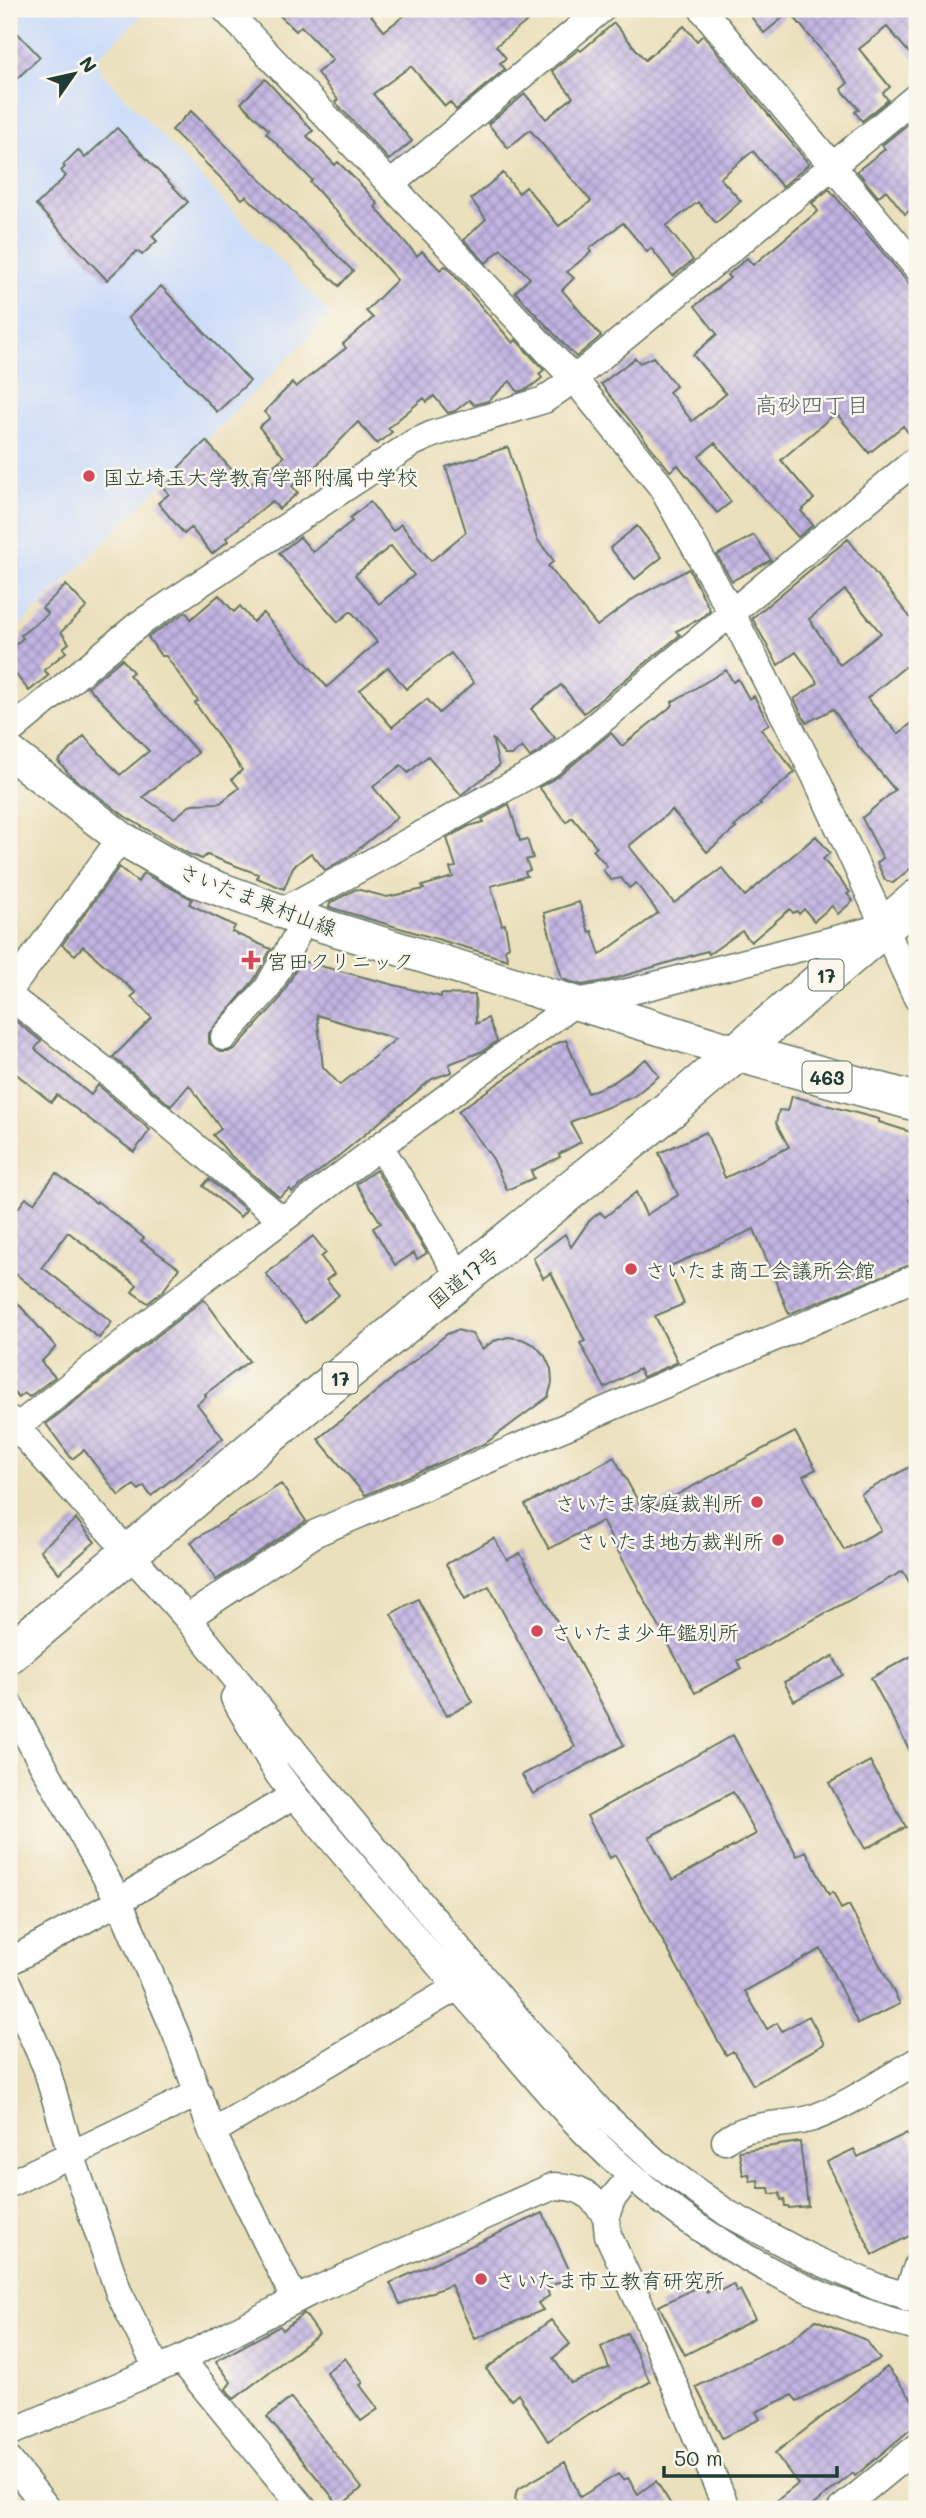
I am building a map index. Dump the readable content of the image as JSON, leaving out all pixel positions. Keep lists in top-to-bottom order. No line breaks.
{"streets":{"highway":["17","463","国道17号"],"main road":["さいたま東村山線"]},"crossings":[["さいたま東村山線","463"],["さいたま東村山線","国道17号"],["463","国道17号"]],"districts":["高砂四丁目"],"places":{"other":["国立埼玉大学教育学部附属中学校","さいたま商工会議所会館","さいたま家庭裁判所","さいたま地方裁判所","さいたま少年鑑別所","さいたま市立教育研究所"],"health":["宮田クリニック"]},"scale_bar":"50 m","north":"top right"}
